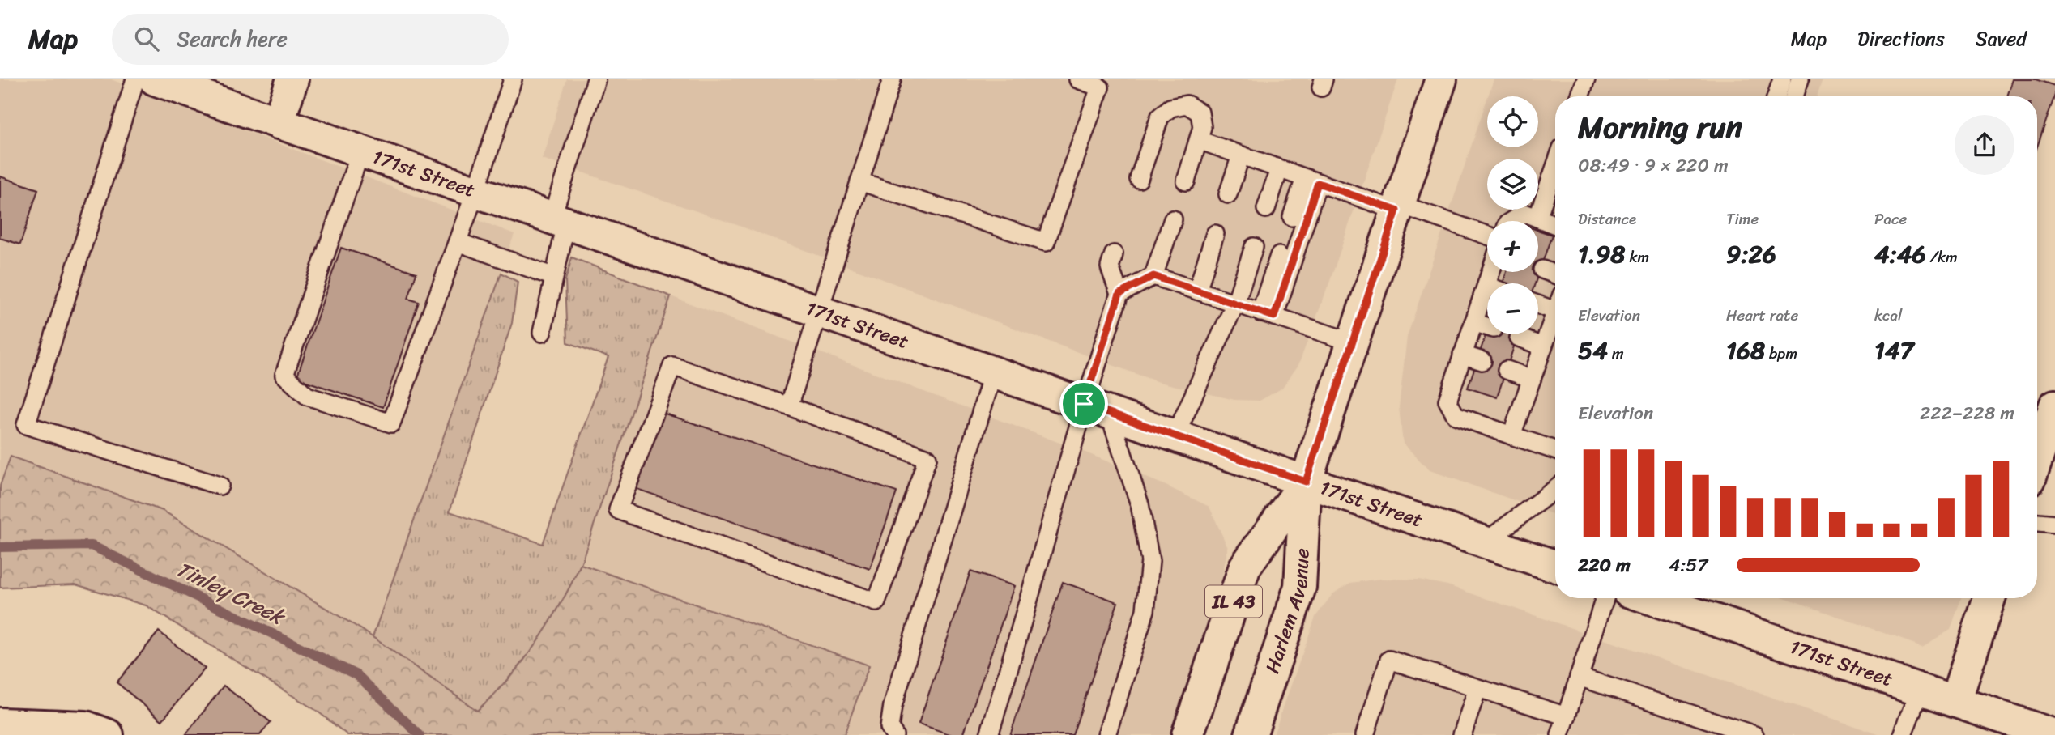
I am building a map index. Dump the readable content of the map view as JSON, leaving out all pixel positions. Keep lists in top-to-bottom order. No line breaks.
{"streets":{"street":["171st Street","IL 43","Harlem Avenue"]},"crossings":[["171st Street","Harlem Avenue"]],"water":["Tinley Creek"],"page":{"header":"Map","search":"Search here","nav":["Map","Directions","Saved"],"map_buttons":["+","−"],"heading":["Morning run","08:49 · 9 × 220 m"],"stats":[["Distance","1.98 km"],["Time","9:26"],["Pace","4:46 /km"],["Elevation","54 m"],["Heart rate","168 bpm"],["kcal","147"]],"chart":["Elevation","222–228 m"],"list":[{"name":"220 m","note":"4:57"}]}}
